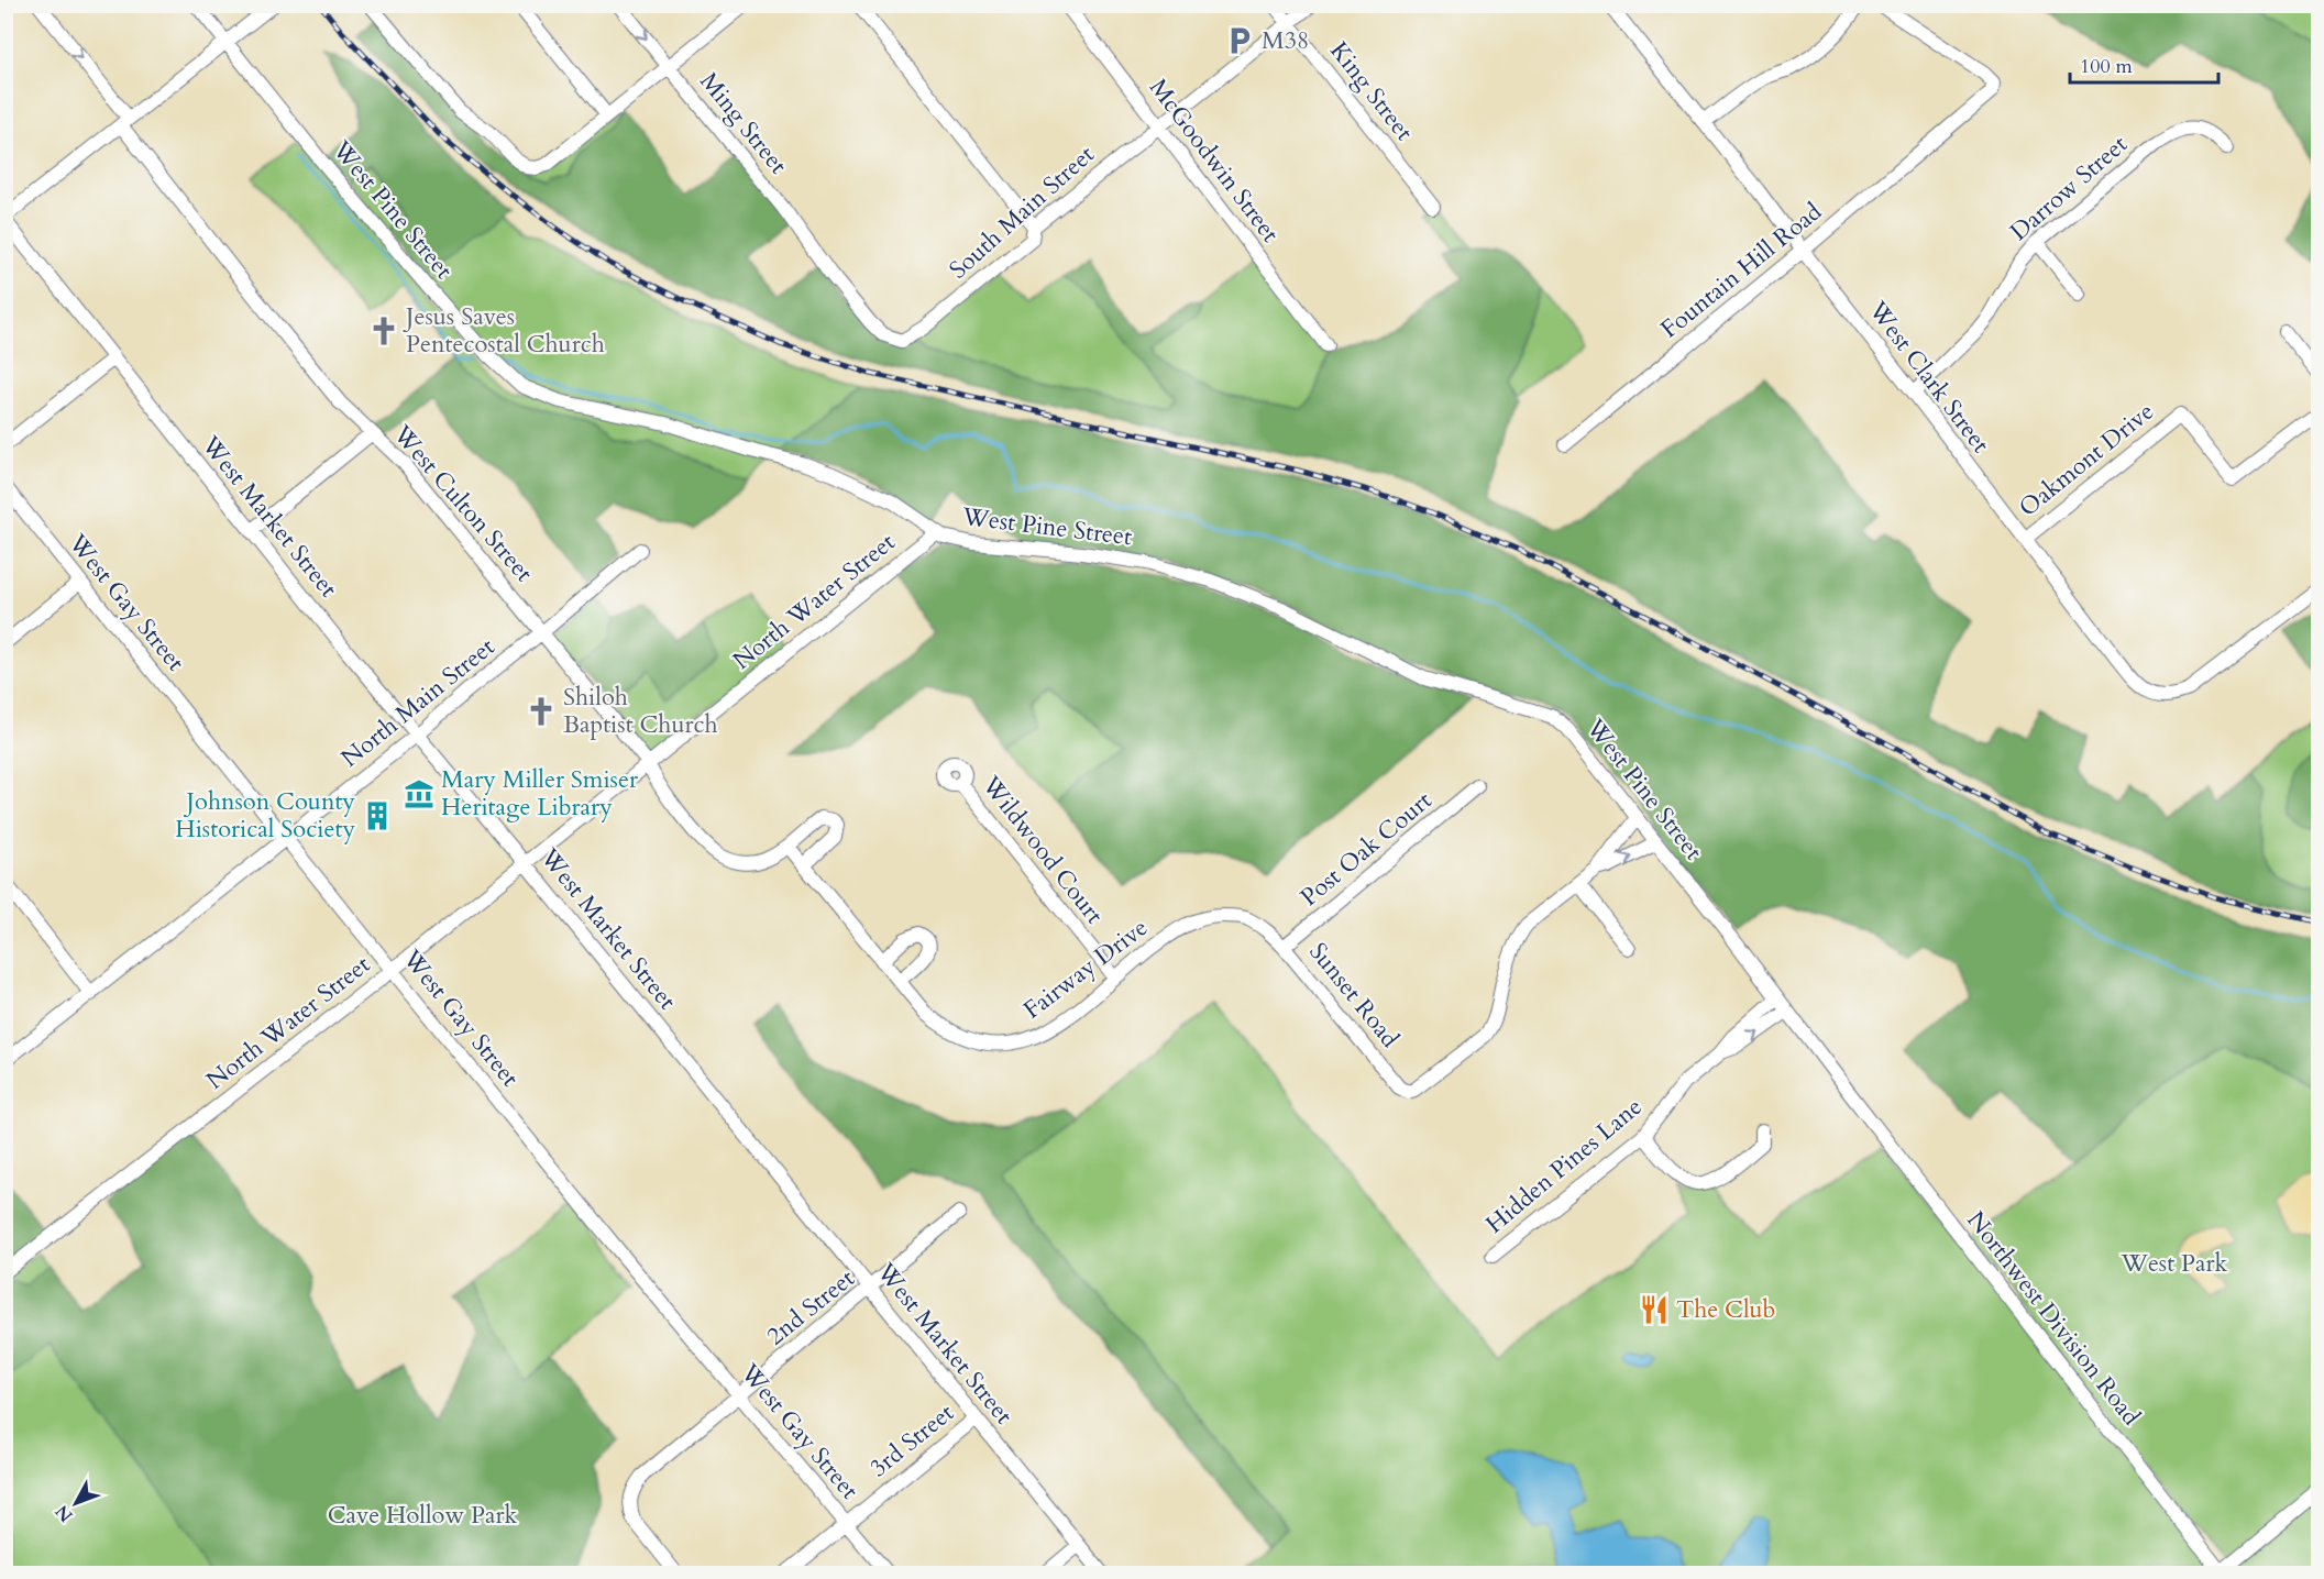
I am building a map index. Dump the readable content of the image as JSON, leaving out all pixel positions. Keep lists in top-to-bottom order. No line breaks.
{"streets":{"street":["King Street","Ming Street","McGoodwin Street","Darrow Street","West Pine Street","South Main Street","Fountain Hill Road","West Clark Street","Oakmont Drive","West Culton Street","West Market Street","North Water Street","West Gay Street","North Main Street","Post Oak Court","Wildwood Court","Fairway Drive","Sunset Road","Hidden Pines Lane","2nd Street","Northwest Division Road","3rd Street"]},"crossings":[["King Street","South Main Street"],["Ming Street","South Main Street"],["McGoodwin Street","South Main Street"],["Darrow Street","West Clark Street"],["West Pine Street","North Water Street"],["West Pine Street","Hidden Pines Lane"],["West Pine Street","Northwest Division Road"],["Fountain Hill Road","West Clark Street"],["West Clark Street","Oakmont Drive"],["West Culton Street","North Water Street"],["West Culton Street","North Main Street"],["West Culton Street","Fairway Drive"],["West Market Street","North Water Street"],["West Market Street","North Main Street"],["West Market Street","2nd Street"],["West Market Street","3rd Street"],["North Water Street","West Gay Street"],["West Gay Street","North Main Street"],["West Gay Street","2nd Street"],["West Gay Street","3rd Street"],["Post Oak Court","Fairway Drive"],["Post Oak Court","Sunset Road"],["Wildwood Court","Fairway Drive"],["Fairway Drive","Sunset Road"]],"parks":["West Park","Cave Hollow Park"],"places":{"parking":["M38"],"church":["Jesus Saves Pentecostal Church","Shiloh Baptist Church"],"museum":["Mary Miller Smiser Heritage Library"],"building":["Johnson County Historical Society"],"restaurant":["The Club"]},"scale_bar":"100 m","north":"bottom left"}
